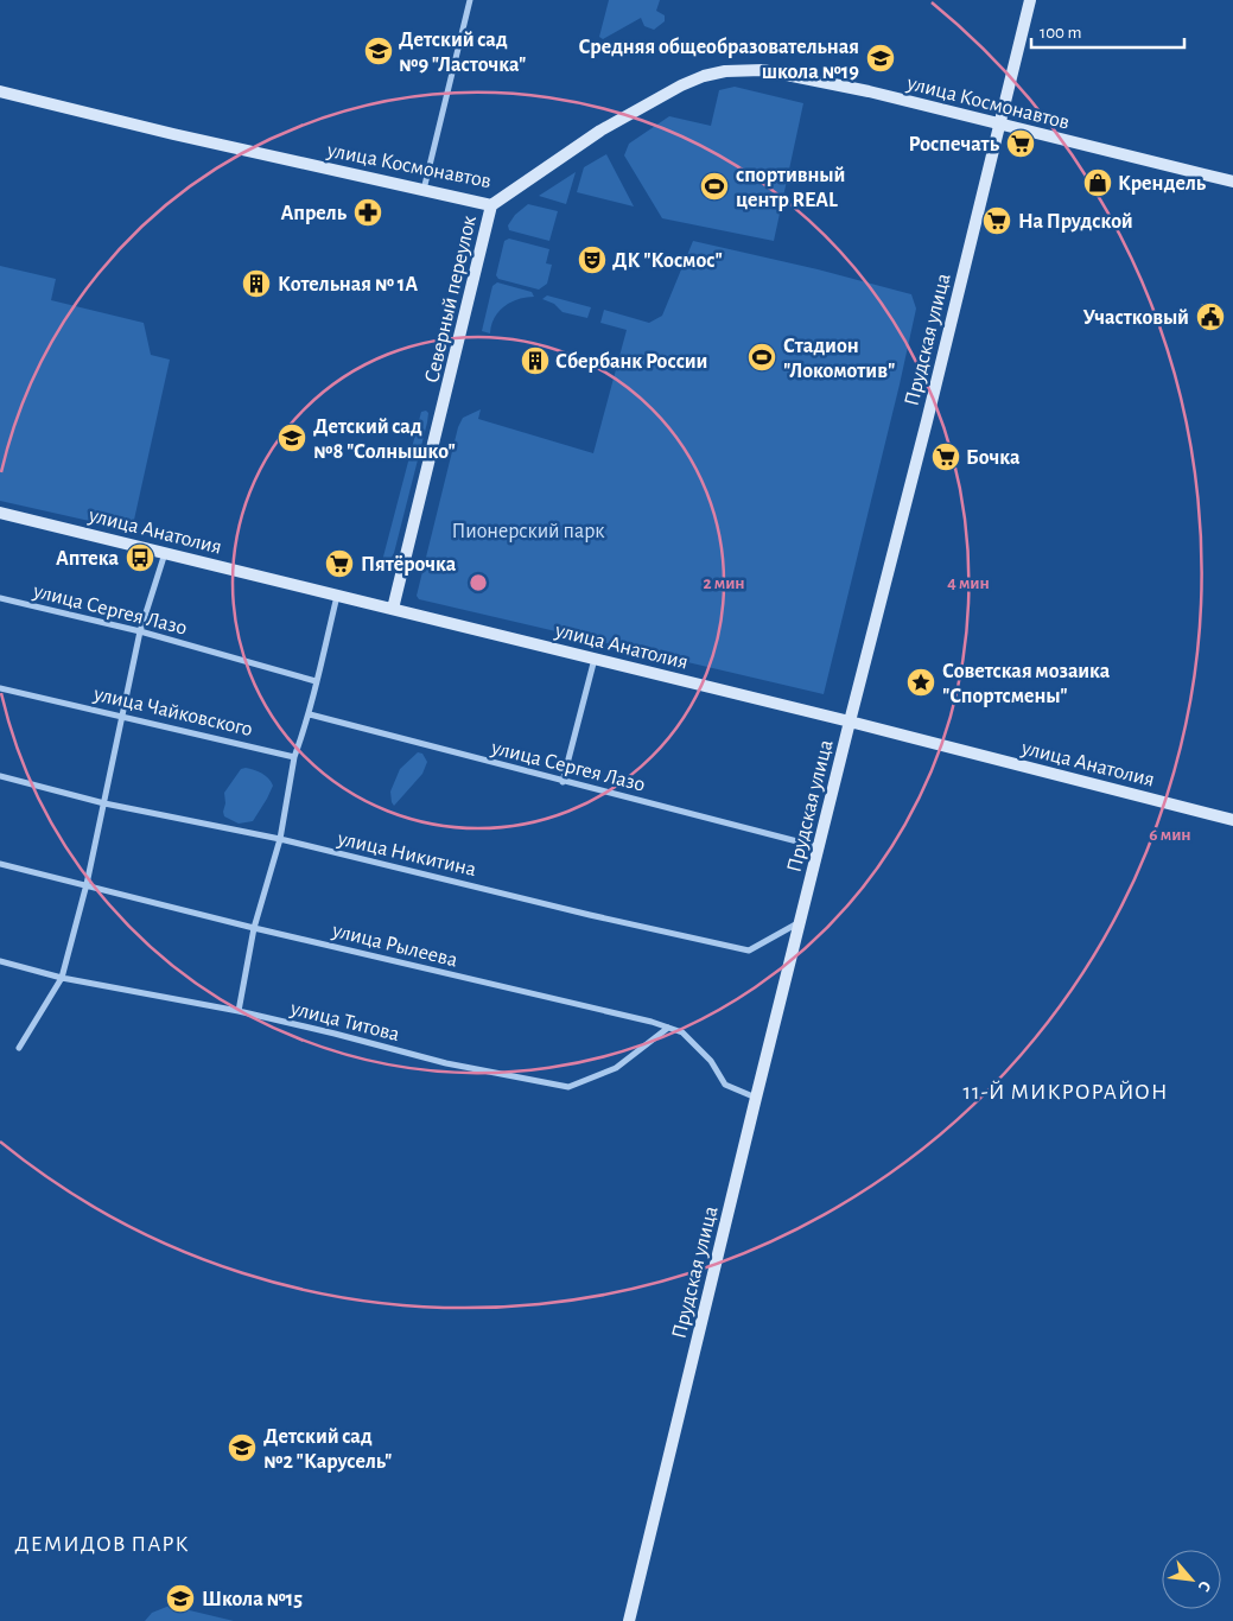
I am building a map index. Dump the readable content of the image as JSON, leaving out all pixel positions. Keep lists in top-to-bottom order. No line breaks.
{"streets":{"street":["улица Космонавтов","Северный переулок","Прудская улица","улица Анатолия","улица Сергея Лазо","улица Чайковского","улица Никитина","улица Рылеева","улица Титова"]},"crossings":[["улица Космонавтов","Северный переулок"],["улица Космонавтов","Прудская улица"],["Северный переулок","улица Анатолия"],["Прудская улица","улица Анатолия"],["Прудская улица","улица Сергея Лазо"],["Прудская улица","улица Никитина"],["Прудская улица","улица Рылеева"],["улица Рылеева","улица Титова"]],"districts":["11-Й МИКРОРАЙОН","ДЕМИДОВ ПАРК"],"parks":["Пионерский парк"],"places":{"school or university":["Детский сад №9 \"Ласточка\"","Средняя общеобразовательная школа №19","Детский сад №8 \"Солнышко\"","Детский сад №2 \"Карусель\"","Школа №15"],"supermarket":["Роспечать","На Прудской","Бочка","Пятёрочка"],"shop":["Крендель"],"sports":["спортивный центр REAL","Стадион \"Локомотив\""],"pharmacy":["Апрель"],"theatre":["ДК \"Космос\""],"building":["Котельная № 1А","Сбербанк России"],"public building":["Участковый"],"bus stop":["Аптека"],"place":["Советская мозаика \"Спортсмены\""]},"scale_bar":"100 m","north":"bottom right","rings":["2 мин","4 мин","6 мин"]}
